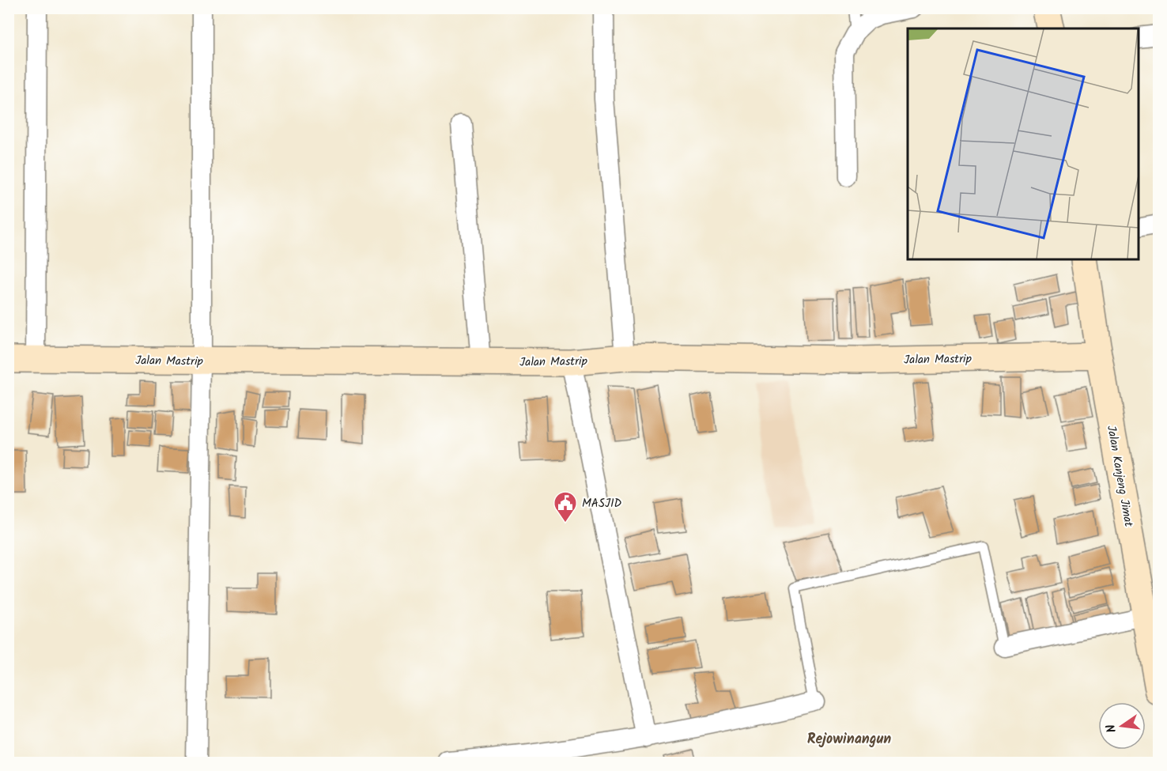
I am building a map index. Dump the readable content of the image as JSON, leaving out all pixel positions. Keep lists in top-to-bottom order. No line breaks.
{"streets":{"main road":["Jalan Mastrip","Jalan Kanjeng Jimat"]},"crossings":[["Jalan Mastrip","Jalan Kanjeng Jimat"]],"districts":["Rejowinangun"],"places":{"public building":["MASJID"]},"north":"left"}
